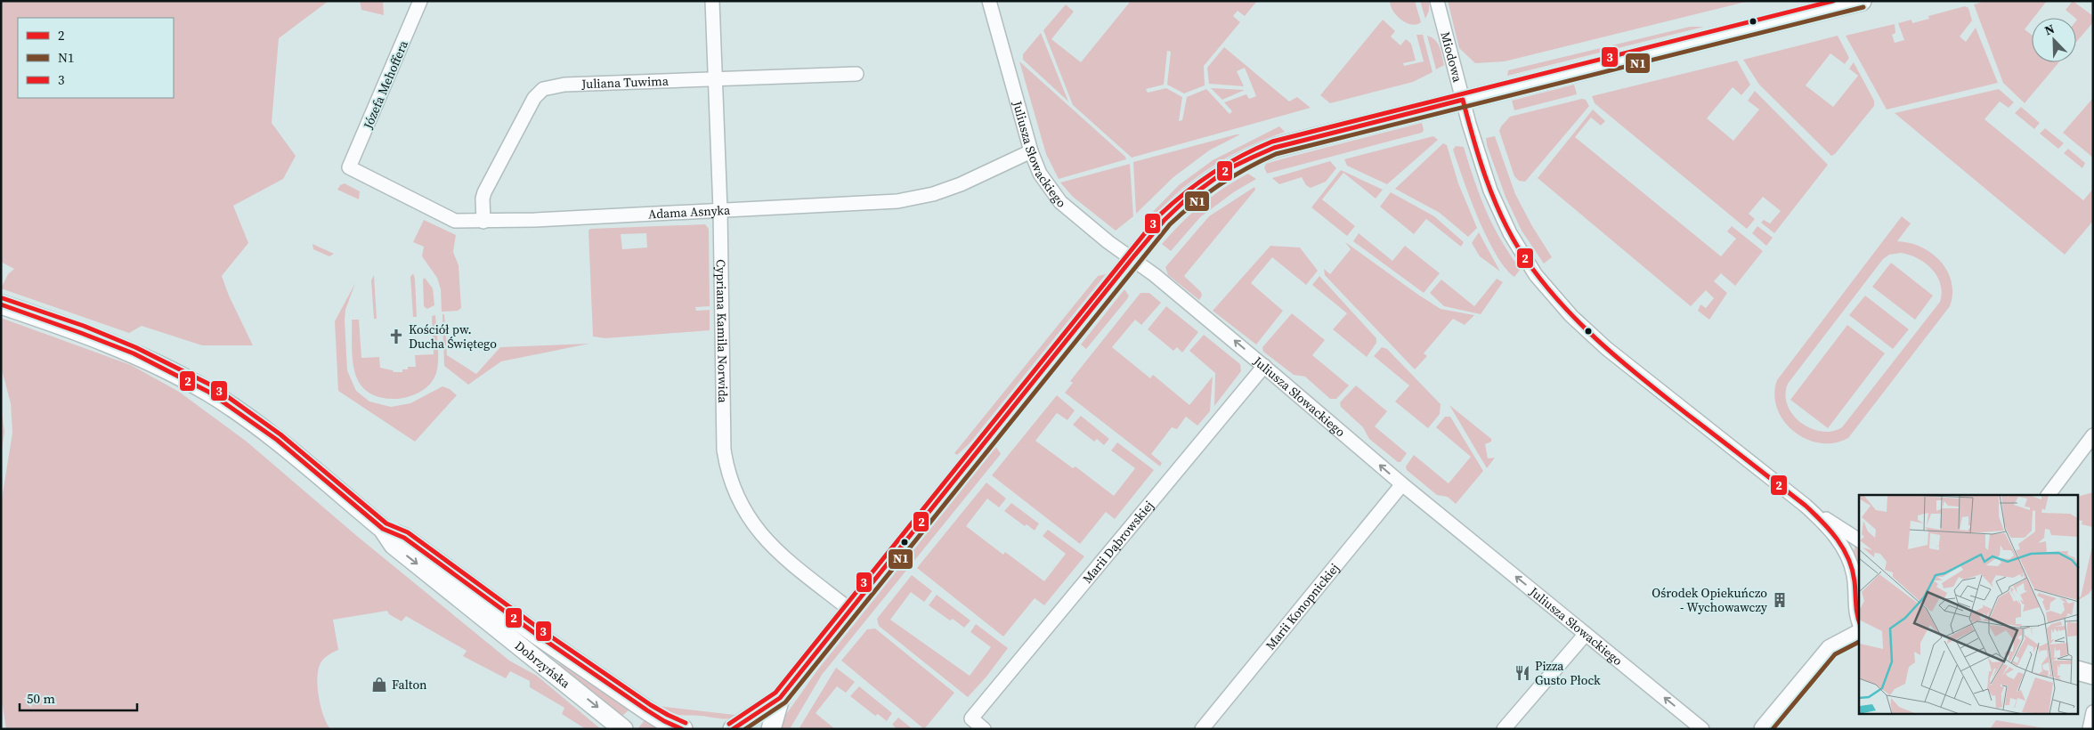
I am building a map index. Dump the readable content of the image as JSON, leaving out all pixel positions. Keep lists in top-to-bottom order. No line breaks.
{"streets":{"street":["Miodowa","Juliana Tuwima","Józefa Mehoffera","Juliusza Słowackiego","Adama Asnyka","Cypriana Kamila Norwida","Marii Dąbrowskiej","Marii Konopnickiej","Dobrzyńska"]},"crossings":[["Juliana Tuwima","Adama Asnyka"],["Juliana Tuwima","Cypriana Kamila Norwida"],["Józefa Mehoffera","Adama Asnyka"],["Juliusza Słowackiego","Adama Asnyka"],["Juliusza Słowackiego","Marii Dąbrowskiej"],["Juliusza Słowackiego","Marii Konopnickiej"],["Adama Asnyka","Cypriana Kamila Norwida"]],"one_way":["Juliusza Słowackiego"],"places":{"church":["Kościół pw. Ducha Świętego"],"building":["Ośrodek Opiekuńczo - Wychowawczy"],"restaurant":["Pizza Gusto Płock"],"shop":["Falton"]},"lines":["transit line 3","transit line N1","transit line 2"],"legend":["2","N1","3"],"scale_bar":"50 m","north":"top left"}
